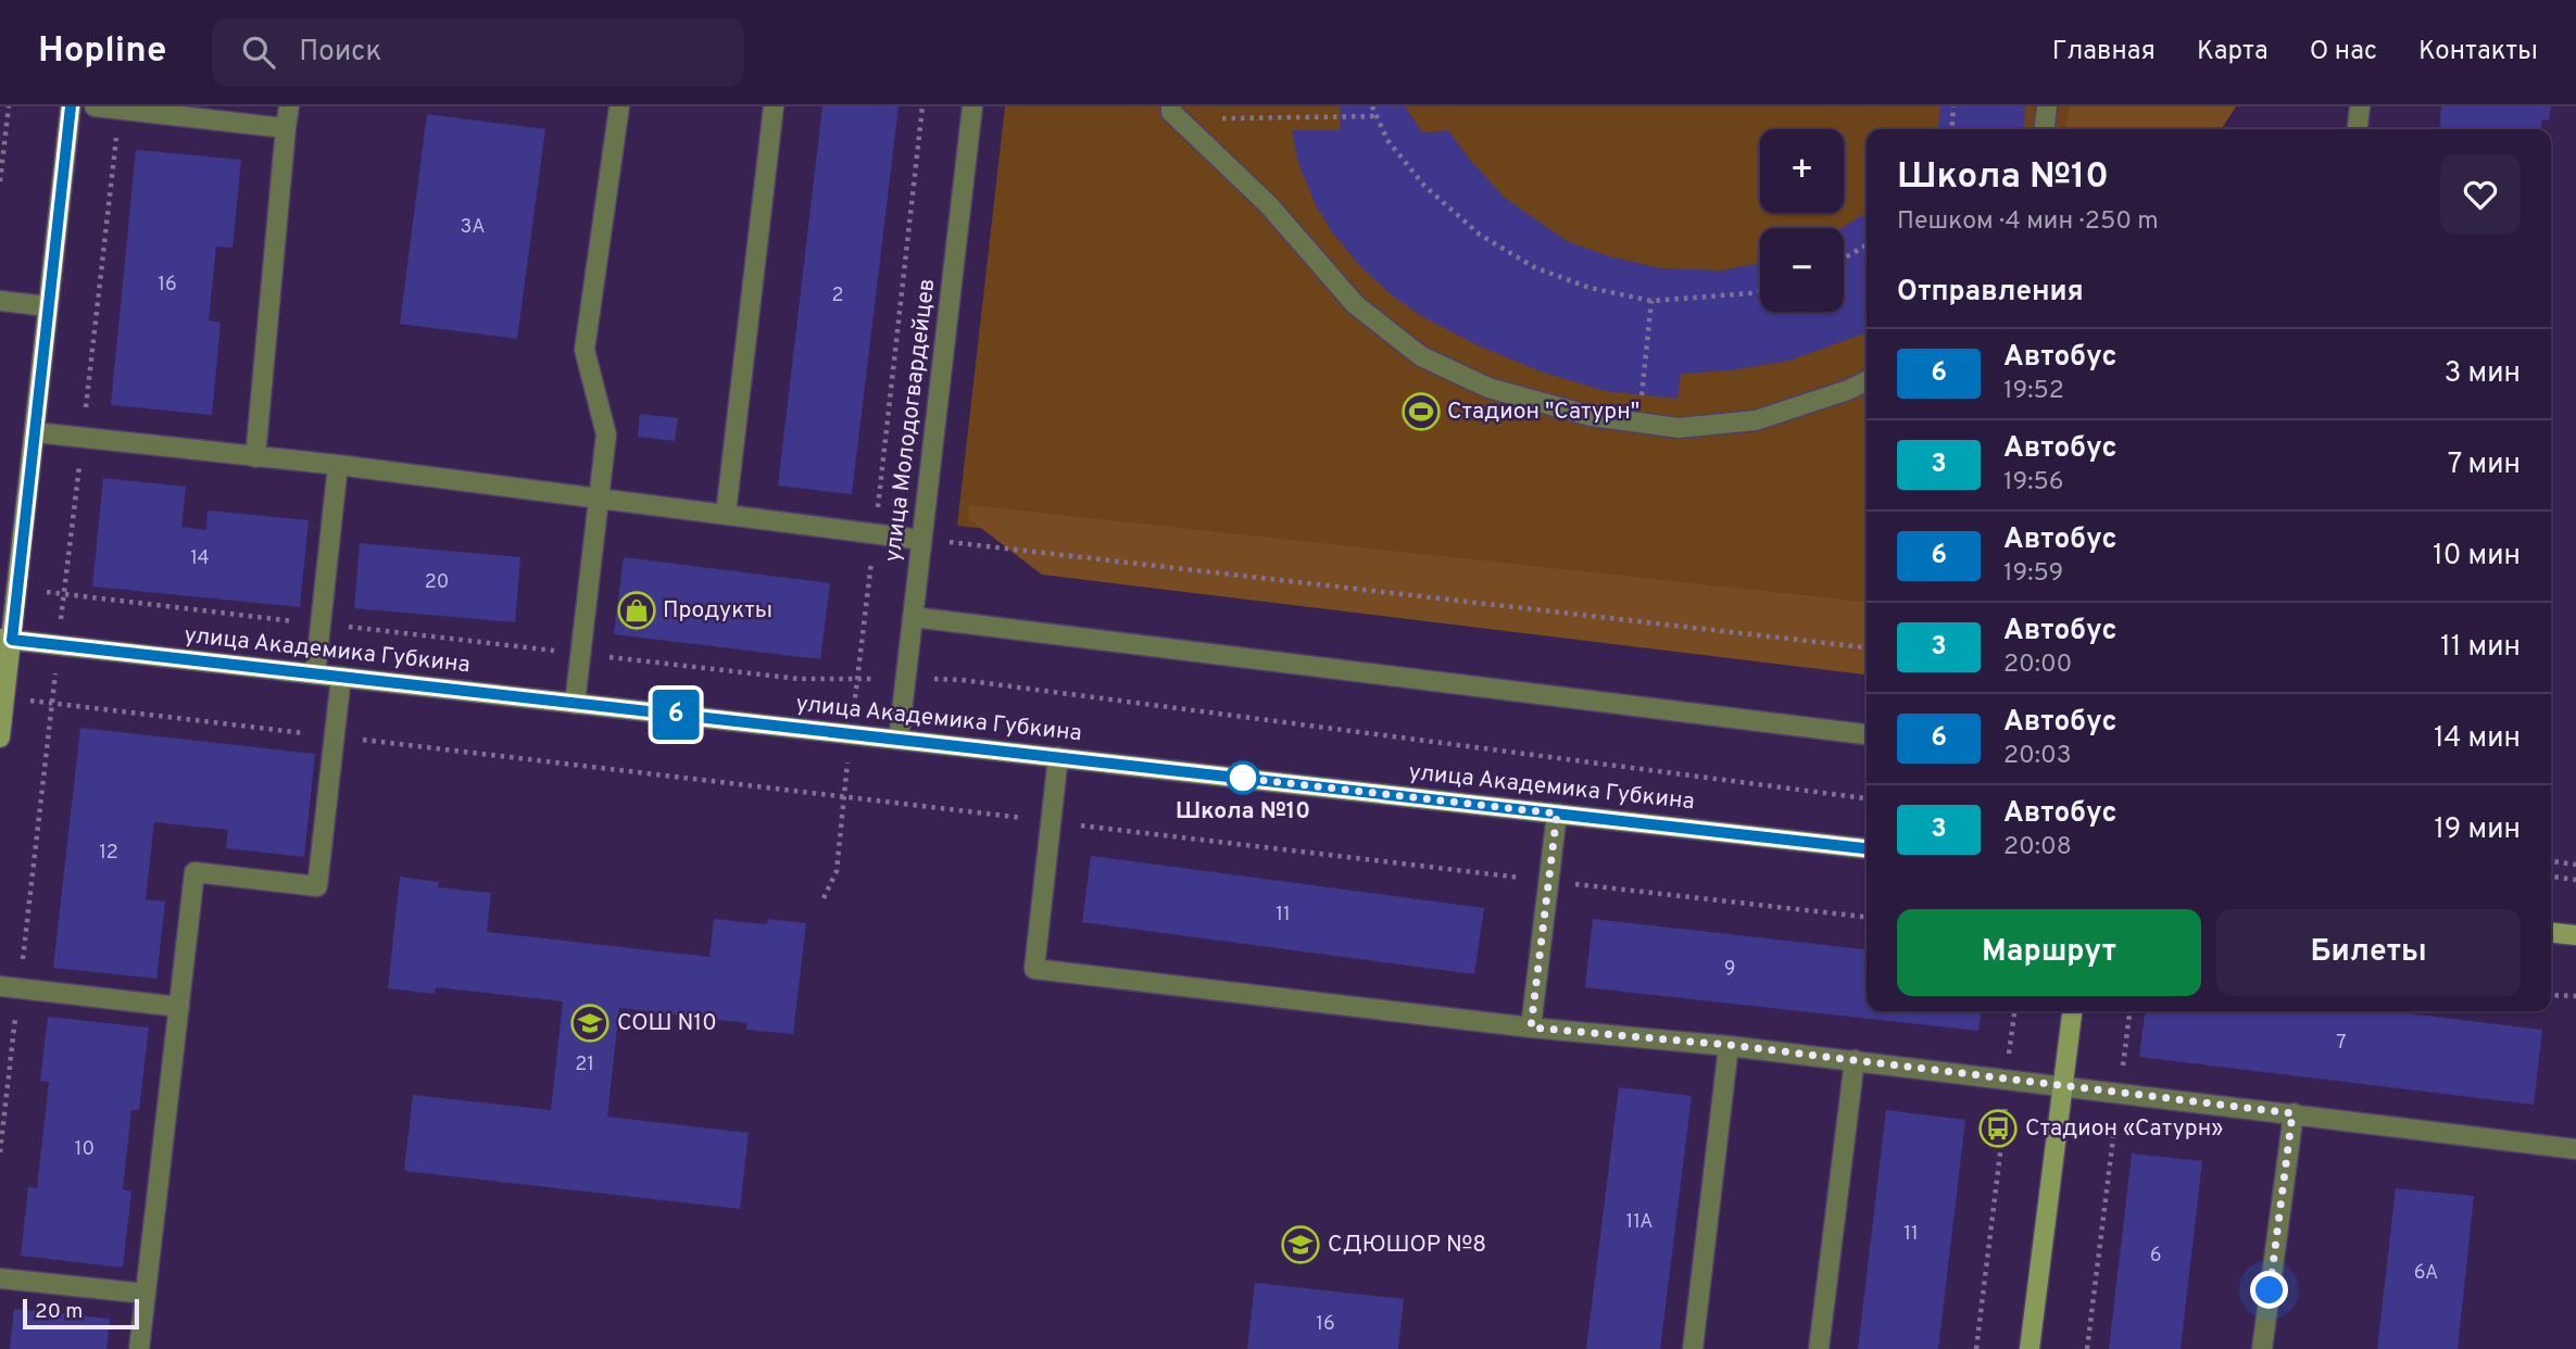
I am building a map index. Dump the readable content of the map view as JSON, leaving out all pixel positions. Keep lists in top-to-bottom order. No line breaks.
{"streets":{"street":["улица Молодогвардейцев","улица Академика Губкина"]},"crossings":[["улица Молодогвардейцев","улица Академика Губкина"]],"places":{"sports":["Стадион \"Сатурн\""],"shop":["Продукты"],"other":["Школа №10"],"school or university":["СОШ N10","СДЮШОР №8"],"bus stop":["Стадион «Сатурн»"]},"lines":["bus line 6"],"house_numbers":["3А","16","2","14","20","12","11","9","7","21","10","11А","11","6","6А","16"],"scale_bar":"20 m","page":{"header":"Hopline","search":"Поиск","nav":["Главная","Карта","О нас","Контакты"],"on_map":"6","map_buttons":["+","−"],"heading":[["Школа №10","Пешком · 4 мин · 250 m"],"Отправления"],"list":[{"mark":"6","name":"Автобус","note":"19:52","value":"3 мин"},{"mark":"3","name":"Автобус","note":"19:56","value":"7 мин"},{"mark":"6","name":"Автобус","note":"19:59","value":"10 мин"},{"mark":"3","name":"Автобус","note":"20:00","value":"11 мин"},{"mark":"6","name":"Автобус","note":"20:03","value":"14 мин"},{"mark":"3","name":"Автобус","note":"20:08","value":"19 мин"}],"buttons":["Маршрут","Билеты"],"scale":"20 m"}}
